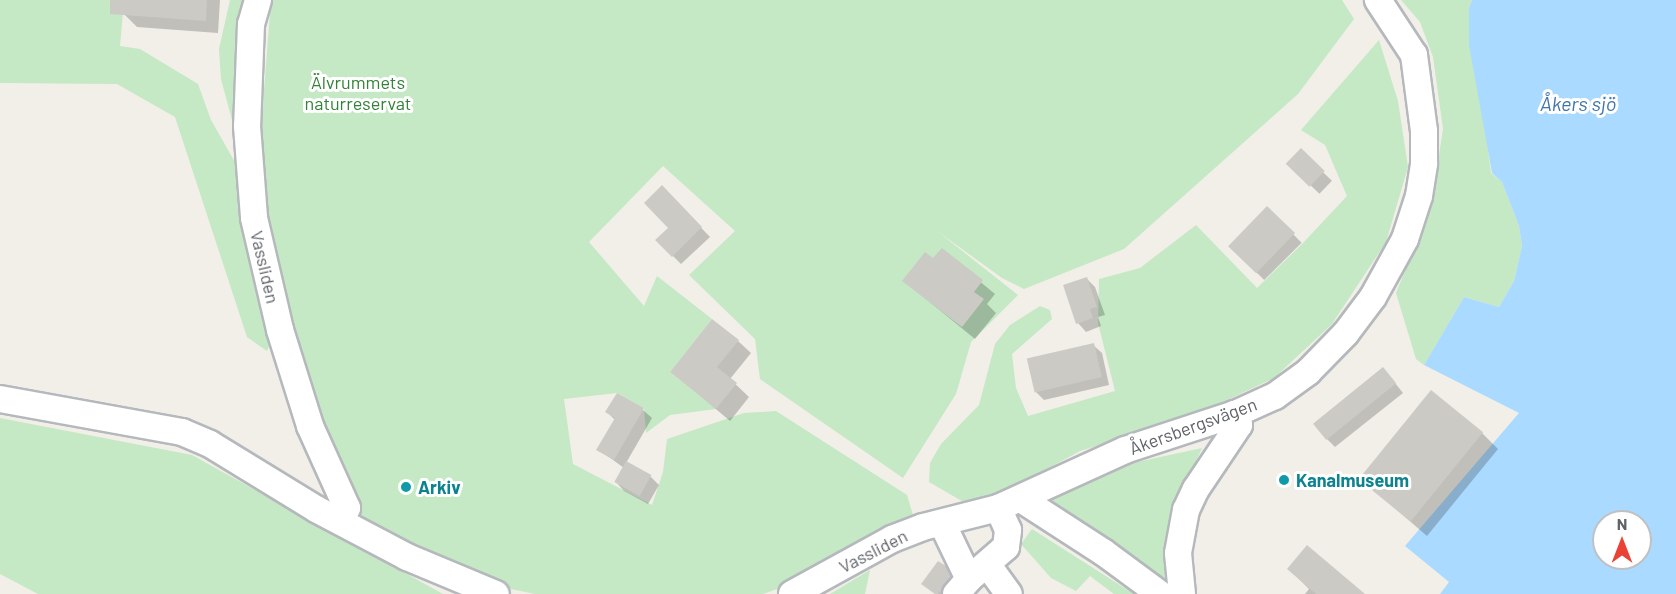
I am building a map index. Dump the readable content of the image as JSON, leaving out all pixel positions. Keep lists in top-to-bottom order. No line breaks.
{"streets":{"street":["Vassliden","Åkersbergsvägen"]},"crossings":[["Vassliden","Åkersbergsvägen"]],"water":["Åkers sjö"],"parks":["Älvrummets naturreservat"],"places":["Kanalmuseum","Arkiv"],"north":"top"}
